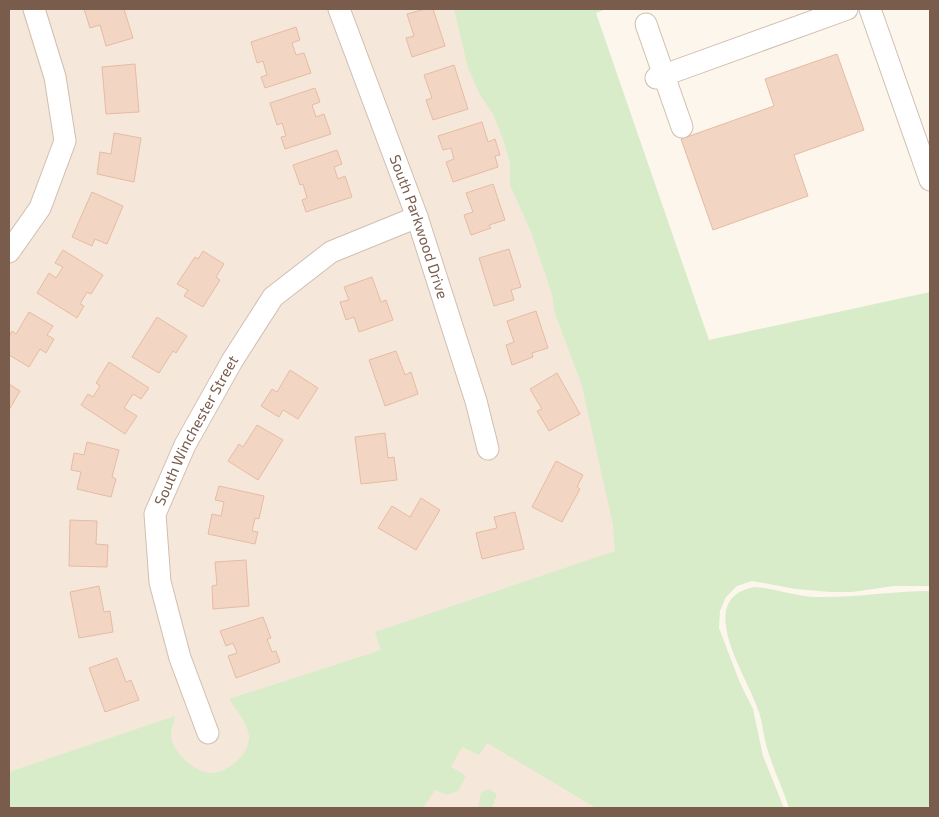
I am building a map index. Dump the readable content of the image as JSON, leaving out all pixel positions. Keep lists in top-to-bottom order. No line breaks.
{"streets":{"street":["South Parkwood Drive","South Winchester Street"]},"crossings":[["South Parkwood Drive","South Winchester Street"]]}
